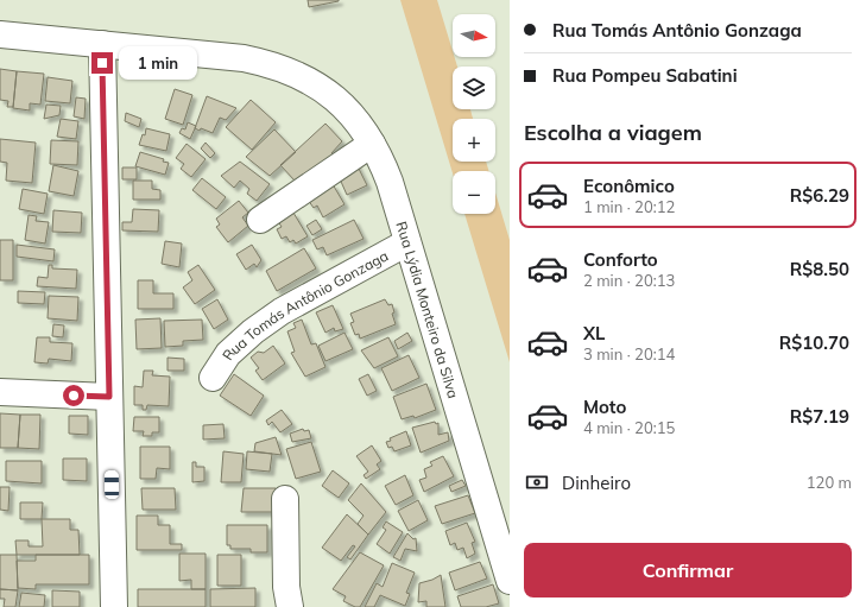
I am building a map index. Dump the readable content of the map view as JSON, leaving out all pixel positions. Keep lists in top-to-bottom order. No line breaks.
{"streets":{"street":["Rua Tomás Antônio Gonzaga","Rua Lýdia Monteiro da Silva"]},"crossings":[["Rua Tomás Antônio Gonzaga","Rua Lýdia Monteiro da Silva"]],"north":"right","page":{"banner":["Rua Tomás Antônio Gonzaga","Rua Pompeu Sabatini"],"map_buttons":["+","−"],"bubble":"1 min","heading":"Escolha a viagem","list":[{"name":"Econômico","note":"1 min · 20:12","value":"R$6.29"},{"name":"Conforto","note":"2 min · 20:13","value":"R$8.50"},{"name":"XL","note":"3 min · 20:14","value":"R$10.70"},{"name":"Moto","note":"4 min · 20:15","value":"R$7.19"}],"pay":["Dinheiro","120 m"],"buttons":"Confirmar"}}
